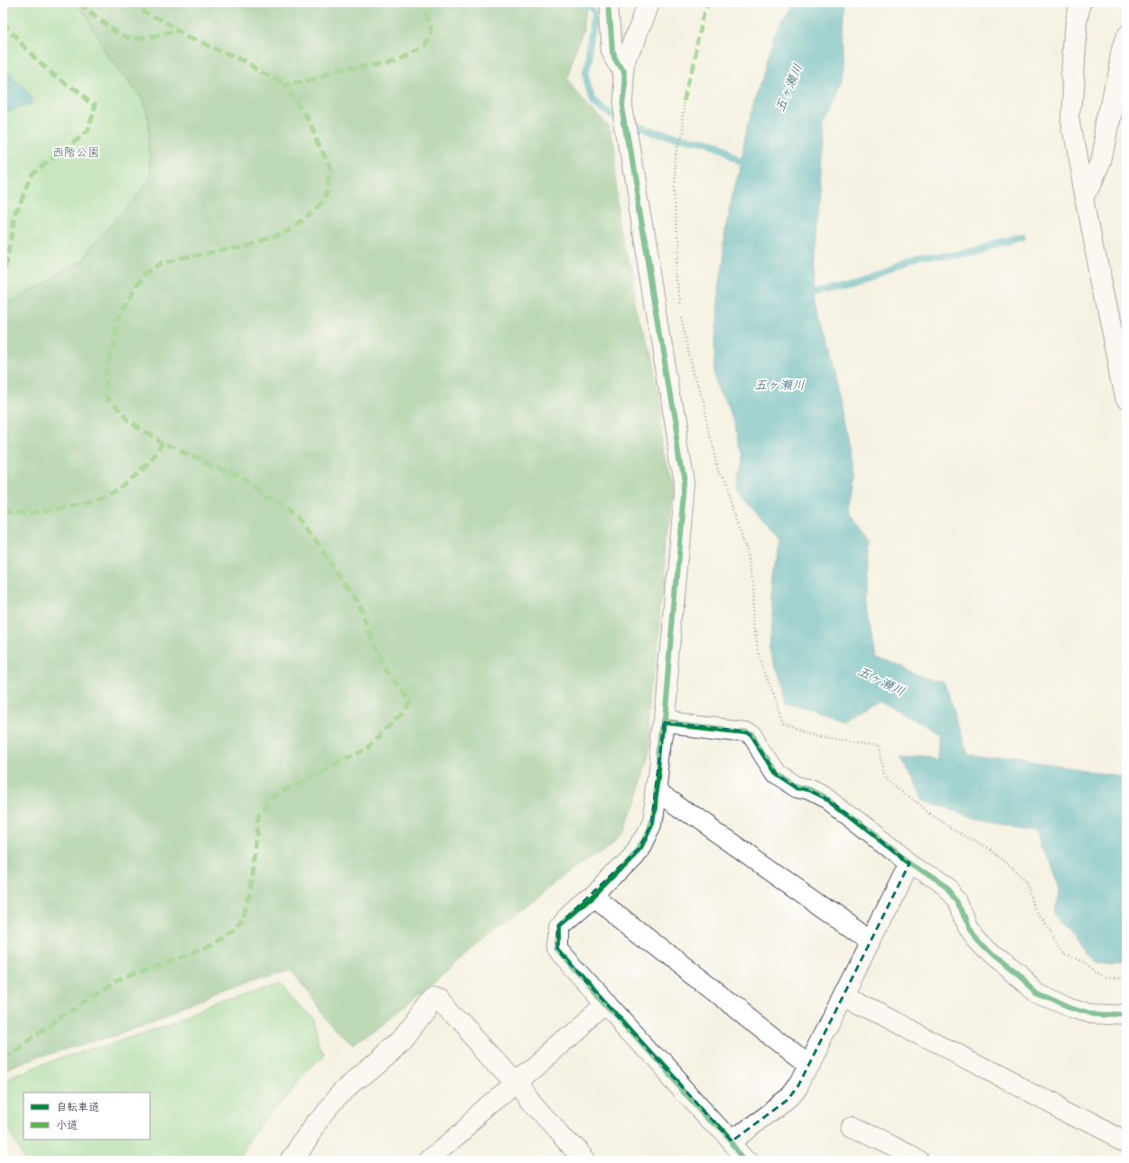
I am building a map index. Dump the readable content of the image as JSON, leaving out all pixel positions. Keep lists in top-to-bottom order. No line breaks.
{"water":["五ヶ瀬川"],"parks":["西階公園"],"legend":["自転車道","小道"]}
